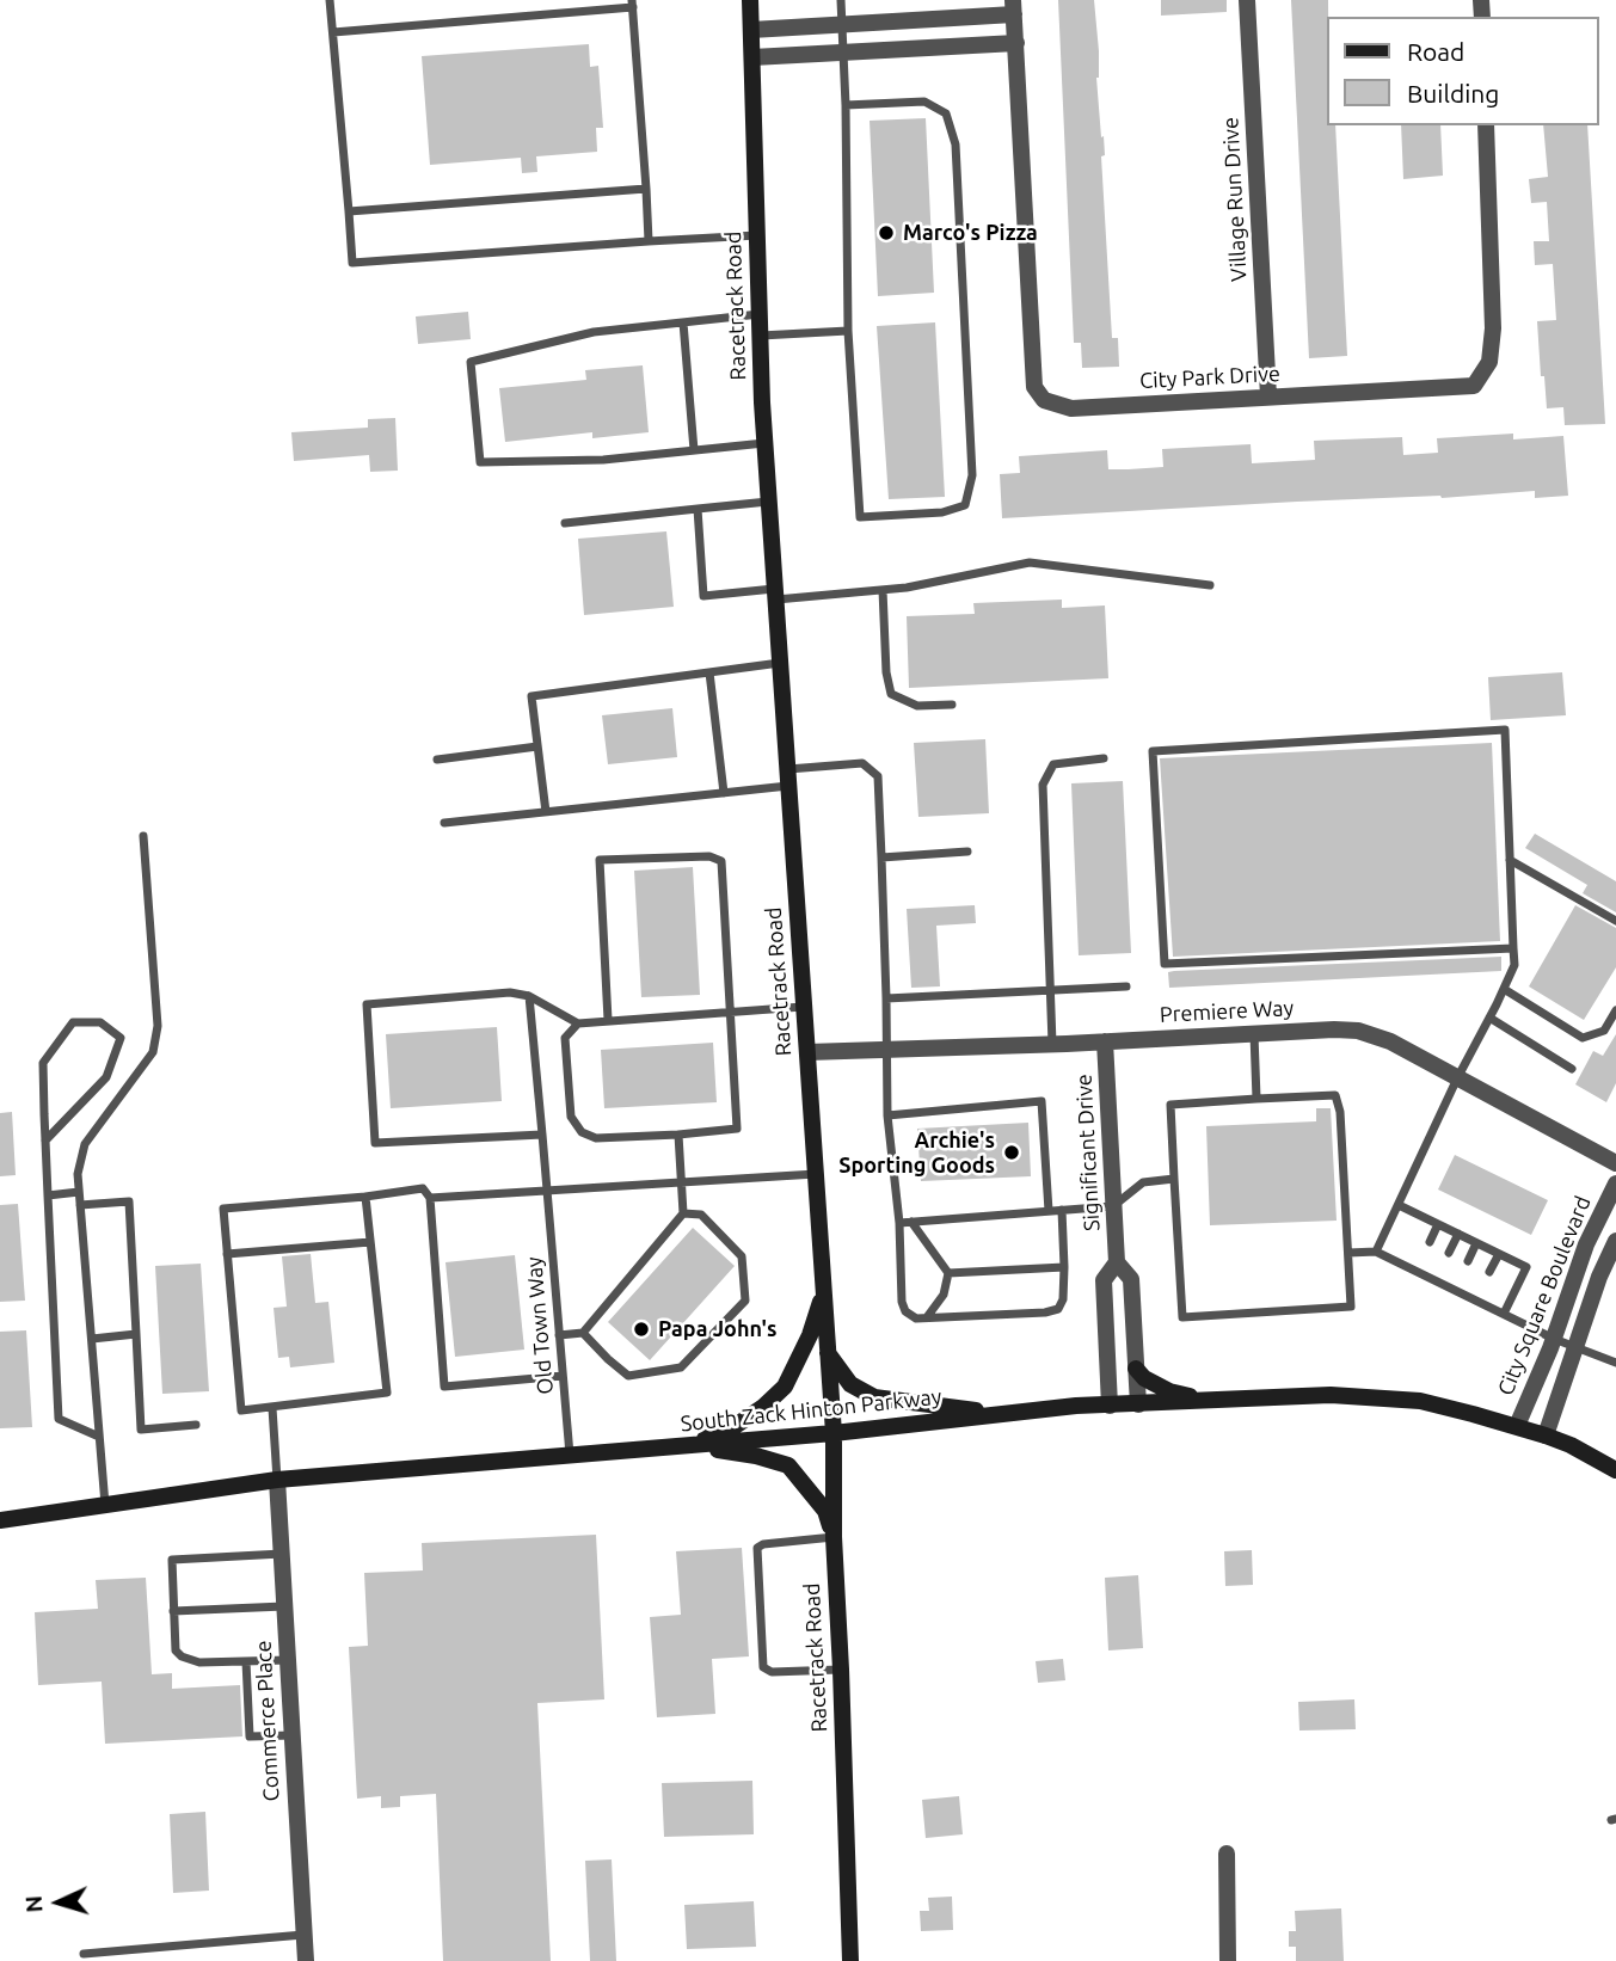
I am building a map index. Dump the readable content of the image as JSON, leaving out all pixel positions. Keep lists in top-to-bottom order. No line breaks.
{"streets":{"main road":["Racetrack Road","South Zack Hinton Parkway"],"street":["Village Run Drive","City Park Drive","Premiere Way","Significant Drive","City Square Boulevard","Commerce Place"],"lane":["Old Town Way"]},"crossings":[["Village Run Drive","City Park Drive"],["Racetrack Road","City Park Drive"],["Racetrack Road","Premiere Way"],["Racetrack Road","South Zack Hinton Parkway"],["Premiere Way","Significant Drive"],["Significant Drive","South Zack Hinton Parkway"],["City Square Boulevard","South Zack Hinton Parkway"],["Old Town Way","South Zack Hinton Parkway"],["South Zack Hinton Parkway","Commerce Place"]],"places":["Marco's Pizza","Archie's Sporting Goods","Papa John's"],"legend":["Road","Building"],"north":"left"}
